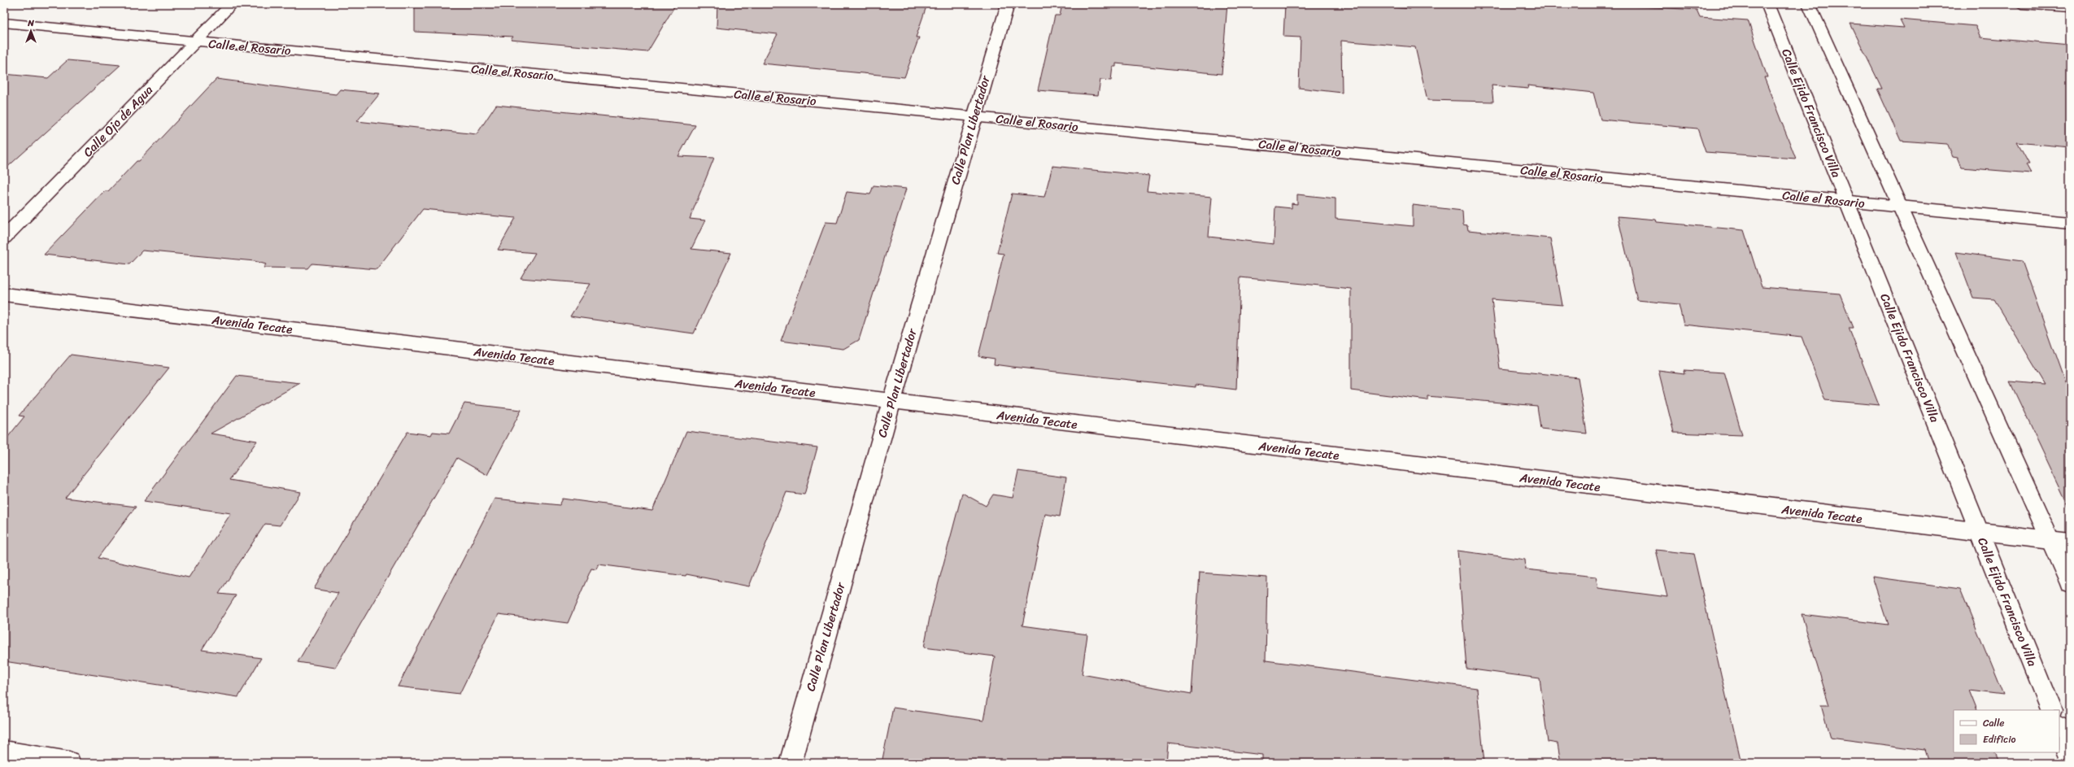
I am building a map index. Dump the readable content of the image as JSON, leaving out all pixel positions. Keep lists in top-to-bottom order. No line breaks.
{"streets":{"street":["Calle el Rosario","Calle Ejido Francisco Villa","Calle Ojo de Agua","Calle Plan Libertador","Avenida Tecate"]},"crossings":[["Calle el Rosario","Calle Ejido Francisco Villa"],["Calle el Rosario","Calle Ojo de Agua"],["Calle el Rosario","Calle Plan Libertador"],["Calle Ejido Francisco Villa","Avenida Tecate"],["Calle Plan Libertador","Avenida Tecate"]],"legend":["Calle","Edificio"],"north":"top"}
